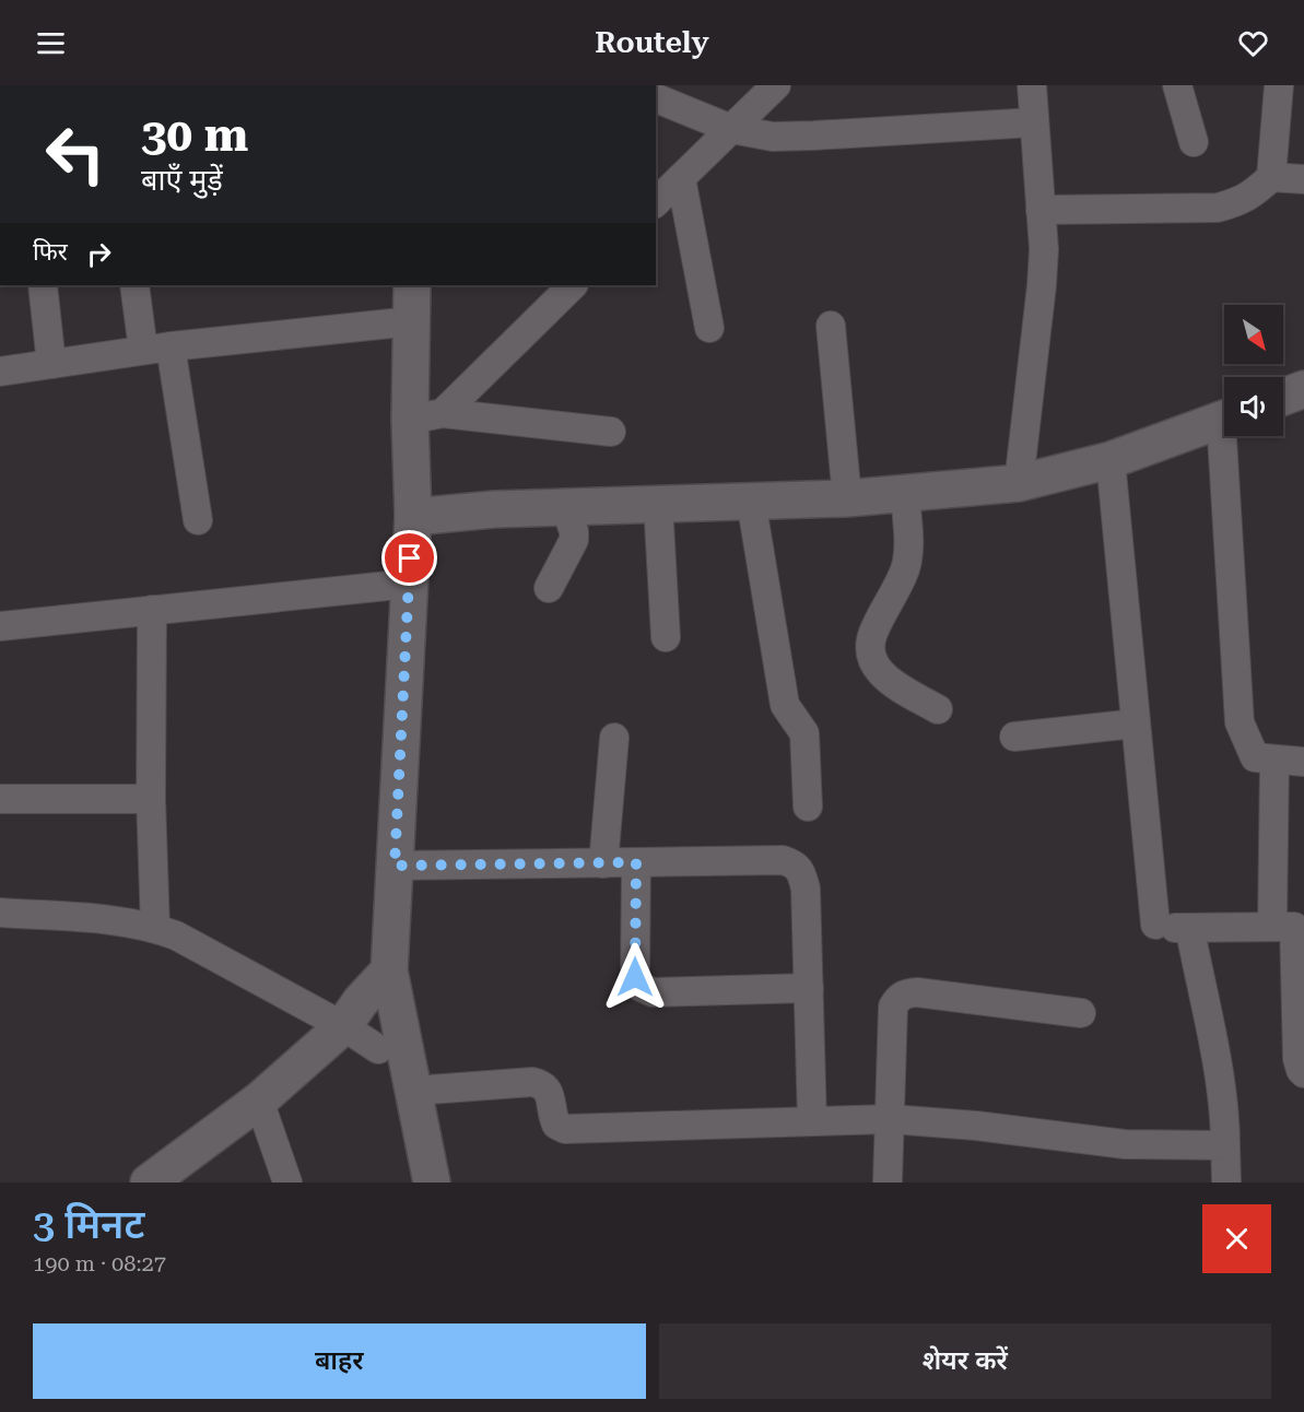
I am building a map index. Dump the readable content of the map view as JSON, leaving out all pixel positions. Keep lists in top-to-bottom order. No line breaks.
{"north":"bottom right","page":{"header":"Routely","turn":["30 m","बाएँ मुड़ें"],"then":"फिर","heading":["3 मिनट","190 m · 08:27"],"buttons":["बाहर","शेयर करें"]}}
